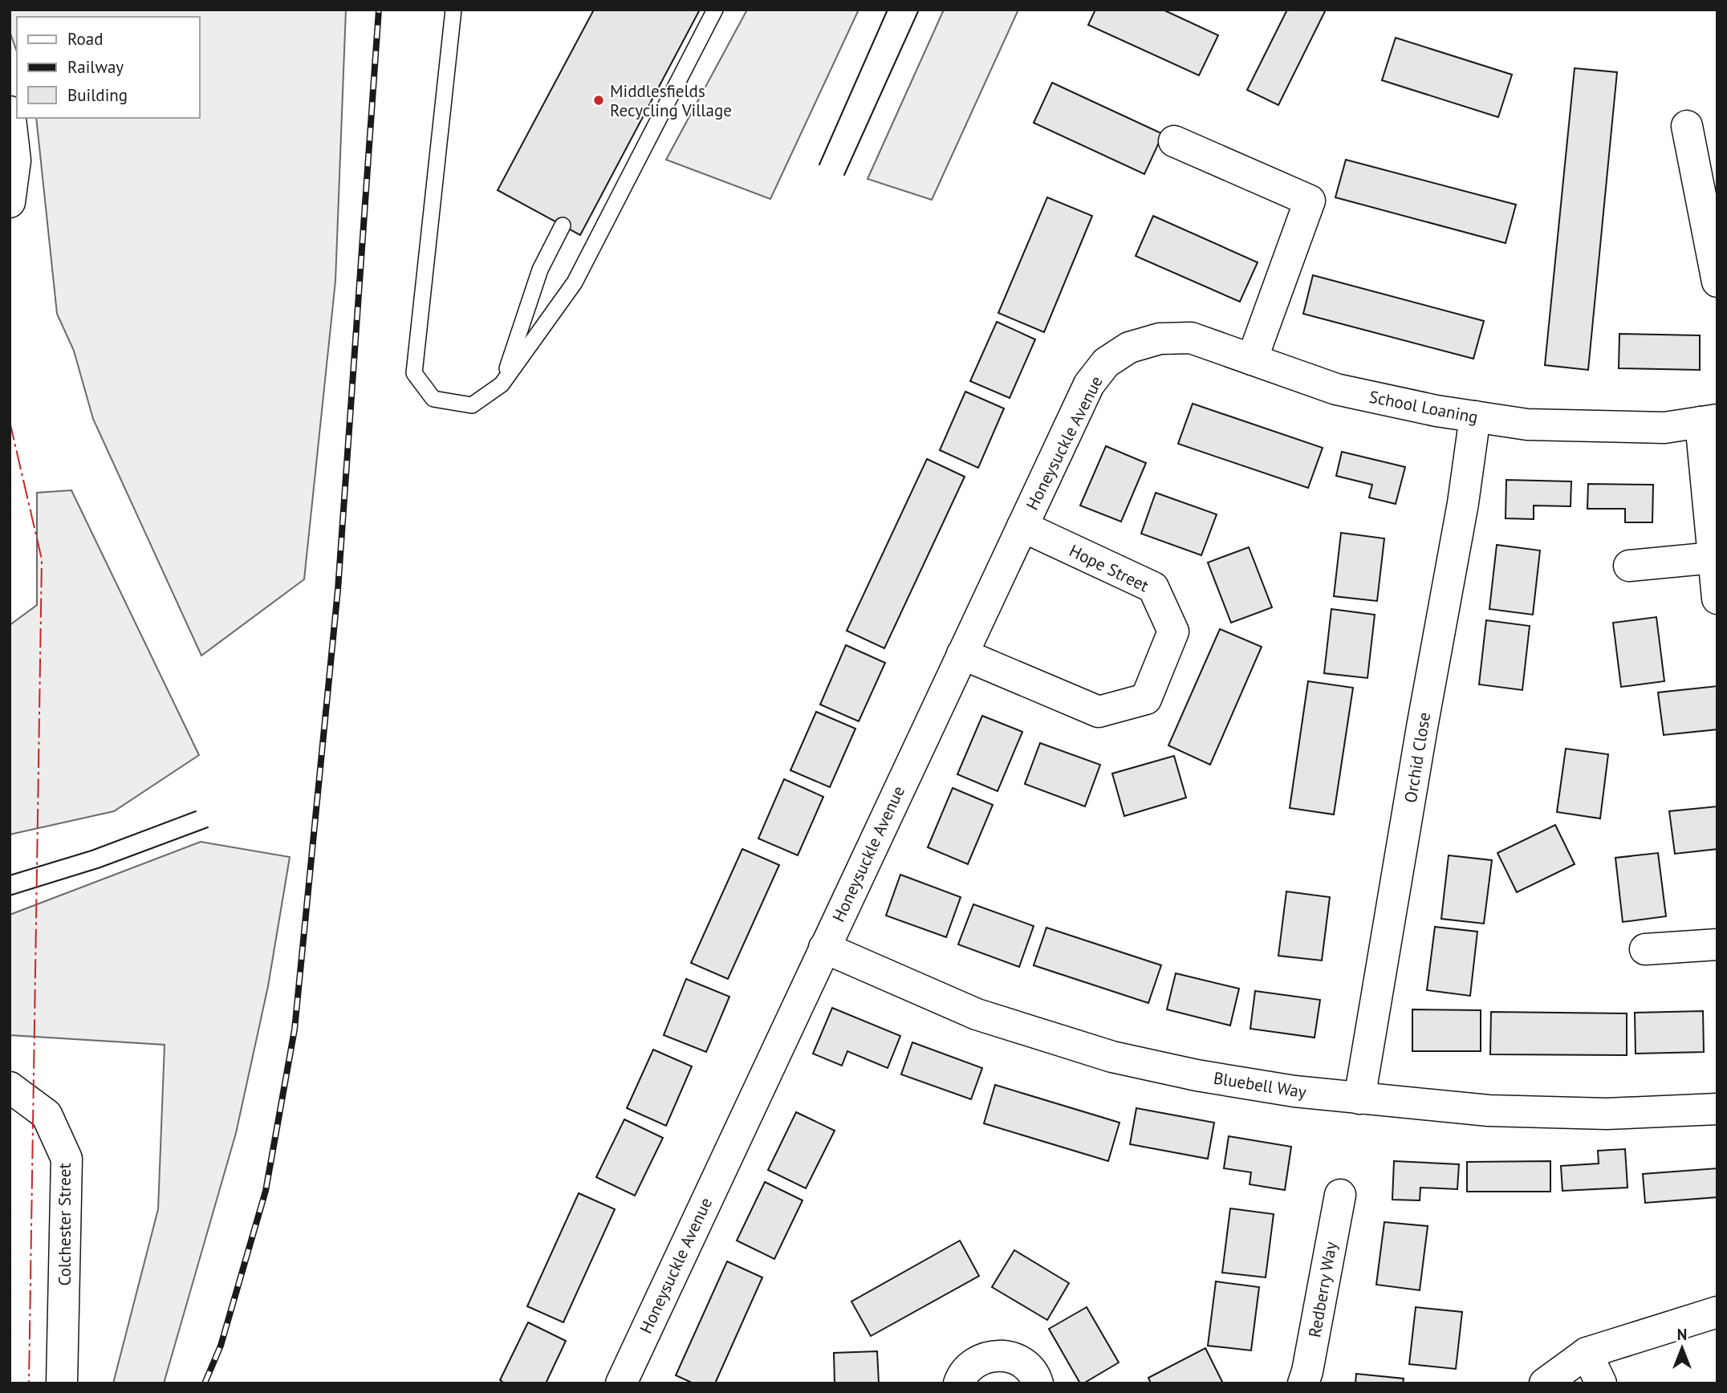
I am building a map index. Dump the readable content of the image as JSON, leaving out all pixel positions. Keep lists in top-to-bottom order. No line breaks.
{"streets":{"street":["School Loaning","Honeysuckle Avenue","Hope Street","Orchid Close","Bluebell Way","Colchester Street","Redberry Way"]},"crossings":[["School Loaning","Honeysuckle Avenue"],["School Loaning","Orchid Close"],["Honeysuckle Avenue","Hope Street"],["Honeysuckle Avenue","Bluebell Way"],["Orchid Close","Bluebell Way"]],"places":["Middlesfields Recycling Village"],"legend":["Road","Railway","Building"],"north":"top"}
